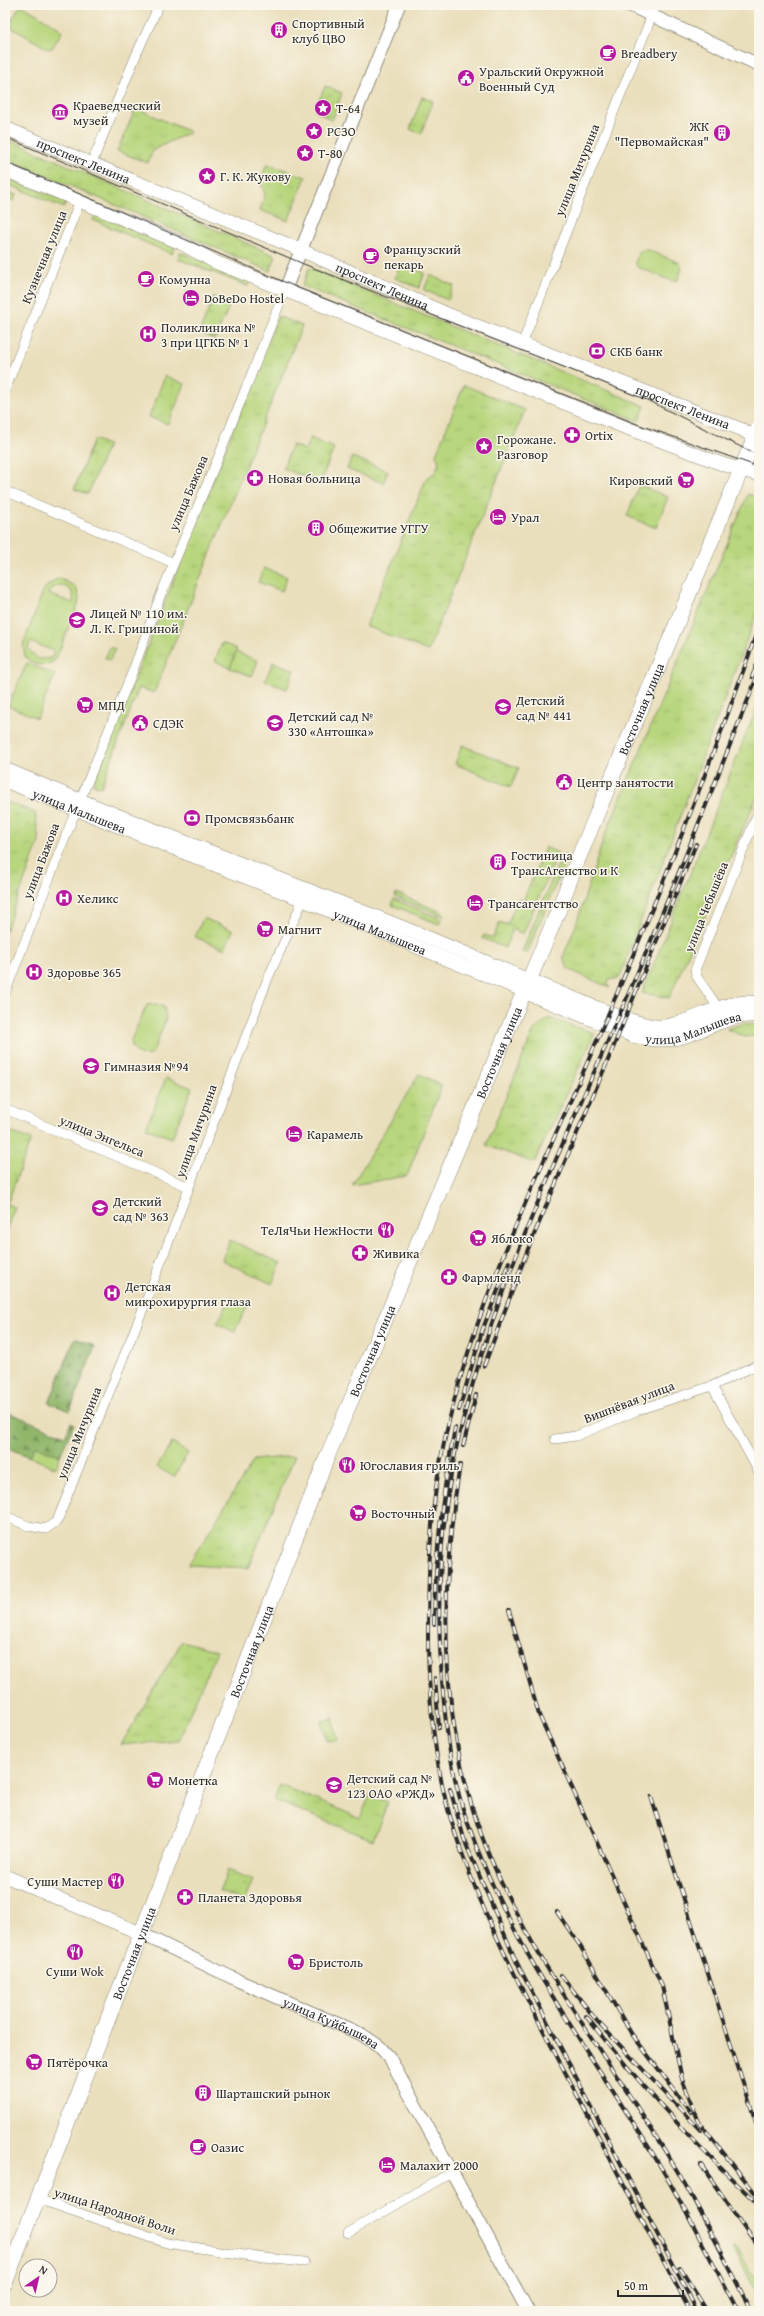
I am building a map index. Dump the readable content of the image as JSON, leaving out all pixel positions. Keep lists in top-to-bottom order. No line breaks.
{"streets":{"main road":["проспект Ленина","Восточная улица","улица Малышева","улица Куйбышева"],"street":["улица Мичурина","Кузнечная улица","улица Бажова","улица Чебышёва","улица Энгельса","Вишнёвая улица","улица Народной Воли"]},"crossings":[["проспект Ленина","улица Мичурина"],["проспект Ленина","улица Бажова"],["проспект Ленина","Восточная улица"],["улица Мичурина","улица Малышева"],["улица Мичурина","улица Энгельса"],["улица Бажова","улица Малышева"],["Восточная улица","улица Малышева"],["Восточная улица","улица Куйбышева"],["Восточная улица","улица Народной Воли"],["улица Малышева","улица Чебышёва"]],"places":{"building":["Спортивный клуб ЦВО","ЖК \"Первомайская\"","Общежитие УГГУ","Гостиница ТрансАгенство и К","Шарташский рынок"],"cafe":["Breadbery","Французский пекарь","Комунна","Оазис"],"public building":["Уральский Окружной Военный Суд","СДЭК","Центр занятости"],"place":["Т-64","РСЗО","Т-80","Г. К. Жукову","Горожане. Разговор"],"museum":["Краеведческий музей"],"hotel":["DoBeDo Hostel","Урал","Трансагентство","Карамель","Малахит 2000"],"hospital":["Поликлиника № 3 при ЦГКБ № 1","Хеликс","Здоровье 365","Детская микрохирургия глаза"],"bank":["СКБ банк","Промсвязьбанк"],"pharmacy":["Ortix","Новая больница","Живика","Фармленд","Планета Здоровья"],"supermarket":["Кировский","МПД","Магнит","Яблоко","Восточный","Монетка","Бристоль","Пятёрочка"],"school or university":["Лицей № 110 им. Л. К. Гришиной","Детский сад № 441","Детский сад № 330 «Антошка»","Гимназия №94","Детский сад № 363","Детский сад № 123 ОАО «РЖД»"],"restaurant":["ТеЛяЧьи НежНости","Югославия гриль","Суши Мастер","Суши Wok"]},"scale_bar":"50 m","north":"top right"}
